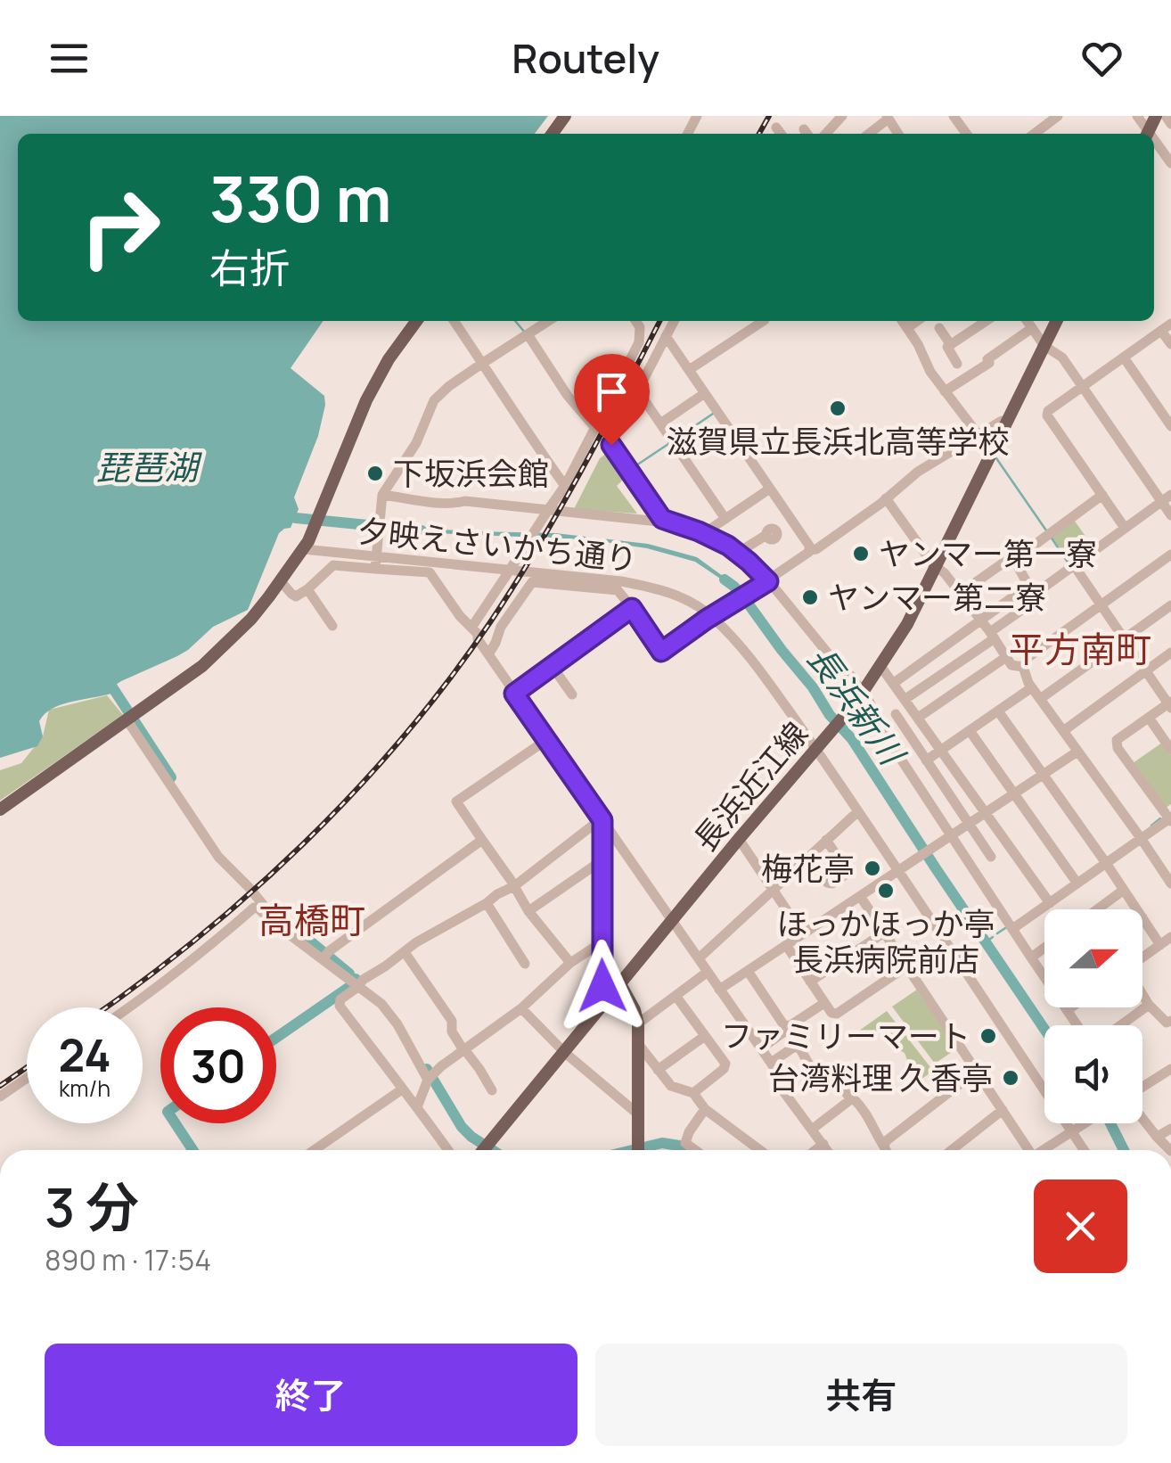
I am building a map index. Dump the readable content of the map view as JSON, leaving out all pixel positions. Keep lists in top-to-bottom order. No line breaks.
{"streets":{"main road":["長浜近江線"],"street":["夕映えさいかち通り"]},"crossings":[["夕映えさいかち通り","長浜近江線"]],"districts":["平方南町","高橋町"],"water":["琵琶湖","長浜新川"],"places":["滋賀県立長浜北高等学校","下坂浜会館","ヤンマー第一寮","ヤンマー第二寮","梅花亭","ほっかほっか亭 長浜病院前店","ファミリーマート","台湾料理 久香亭"],"north":"right","page":{"header":"Routely","turn":["330 m","右折"],"speed":"24 km/h","limit":"30","heading":["3 分","890 m · 17:54"],"buttons":["終了","共有"]}}
